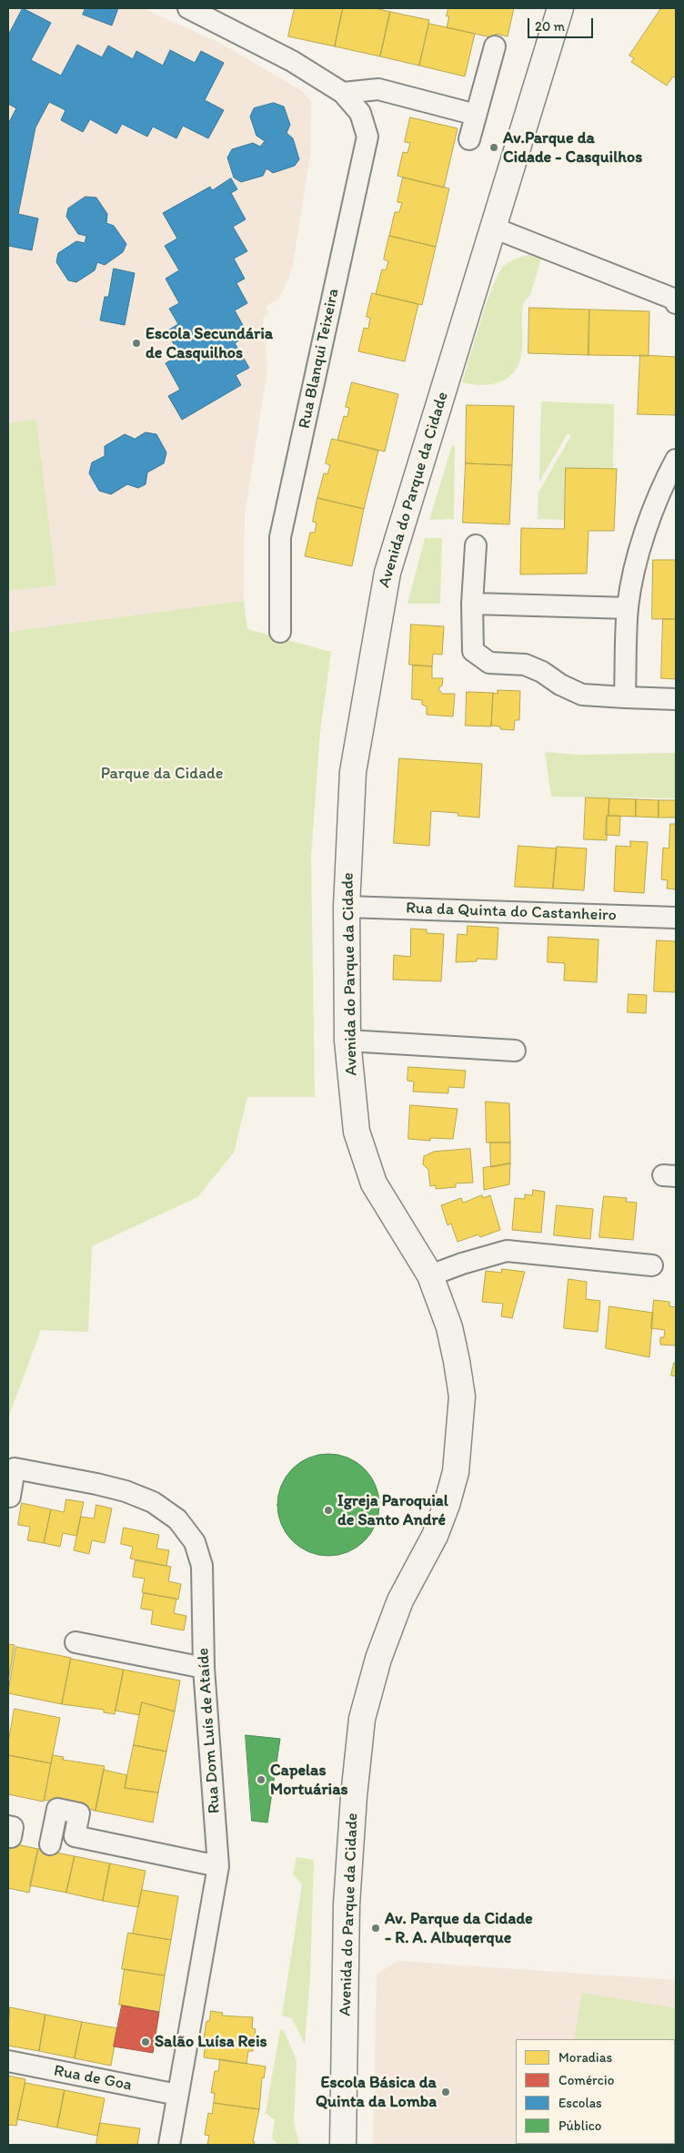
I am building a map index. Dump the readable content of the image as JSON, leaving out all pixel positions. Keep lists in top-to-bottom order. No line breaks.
{"streets":{"street":["Rua Blanqui Teixeira","Avenida do Parque da Cidade","Rua da Quinta do Castanheiro","Rua Dom Luís de Ataíde","Rua de Goa"]},"crossings":[["Avenida do Parque da Cidade","Rua da Quinta do Castanheiro"],["Rua Dom Luís de Ataíde","Rua de Goa"]],"parks":["Parque da Cidade"],"places":["Av.Parque da Cidade - Casquilhos","Escola Secundária de Casquilhos","Igreja Paroquial de Santo André","Capelas Mortuárias","Av. Parque da Cidade - R. A. Albuqerque","Salão Luísa Reis","Escola Básica da Quinta da Lomba"],"legend":["Moradias","Comércio","Escolas","Público"],"scale_bar":"20 m"}
